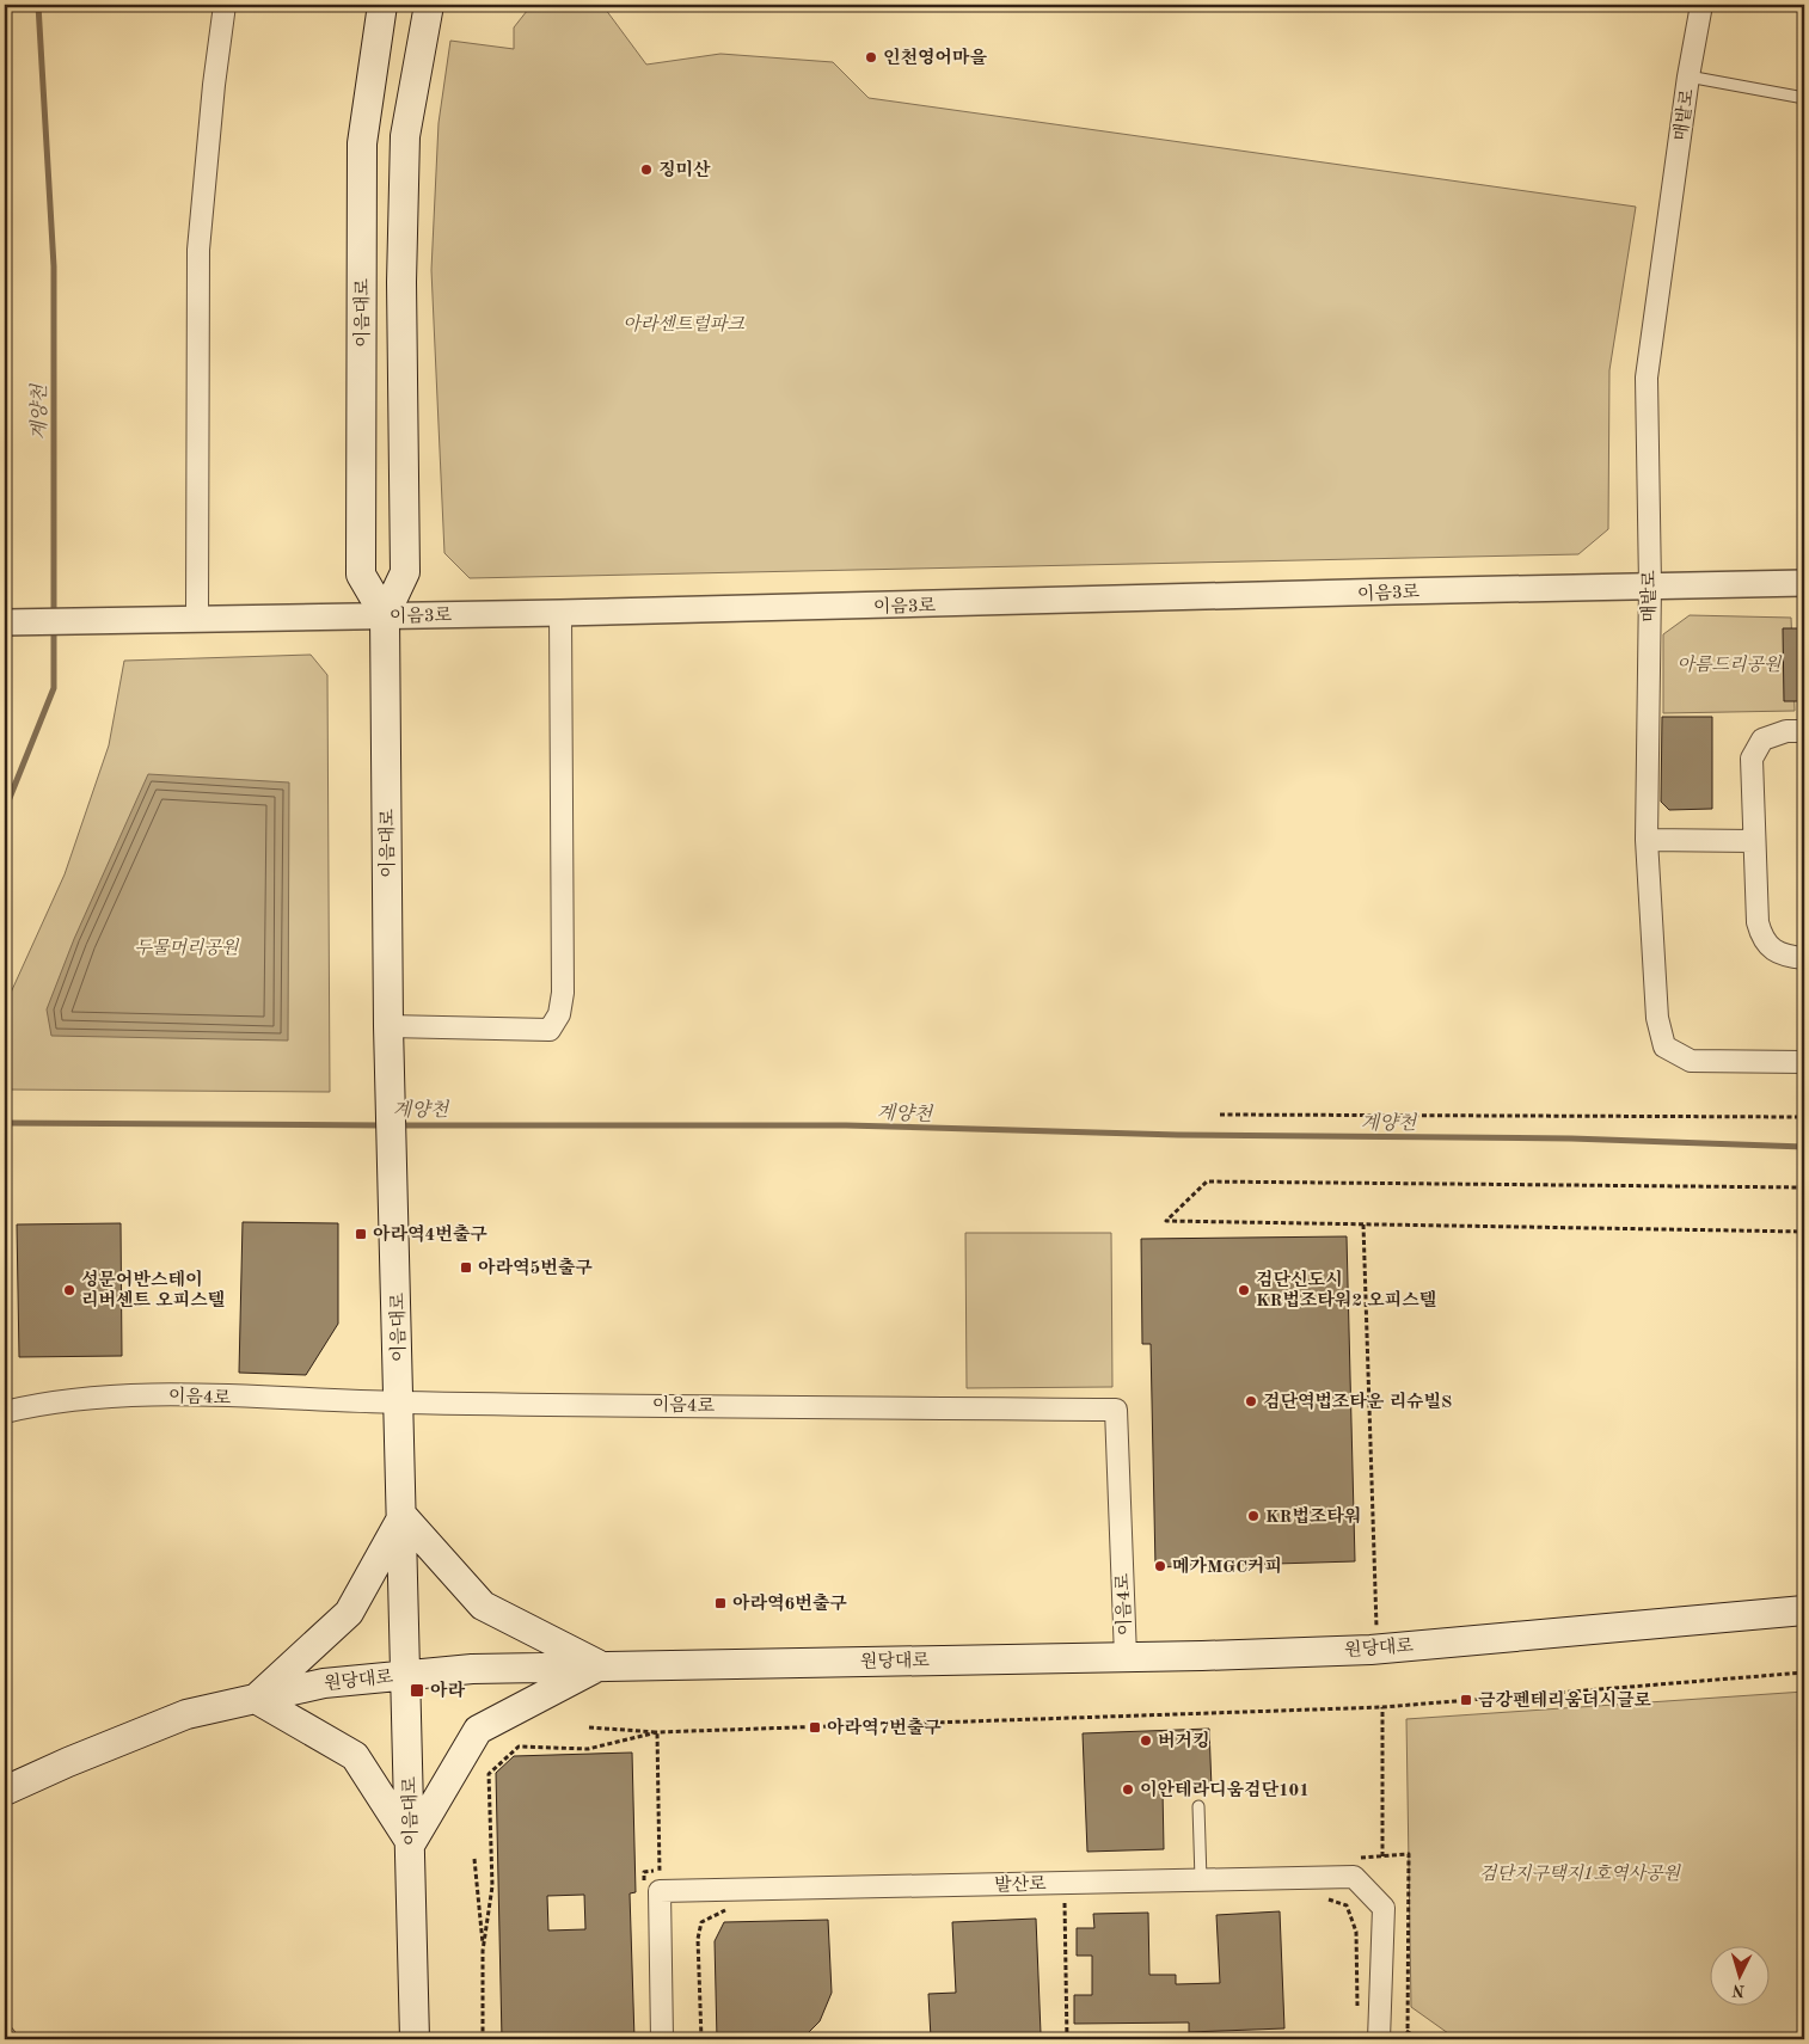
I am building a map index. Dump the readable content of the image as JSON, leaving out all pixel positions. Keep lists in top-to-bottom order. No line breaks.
{"streets":{"main road":["이음대로","원당대로"],"street":["매밭로","이음3로","이음4로","발산로"]},"crossings":[["매밭로","이음3로"],["이음대로","이음3로"],["이음대로","이음4로"],["이음대로","원당대로"],["이음4로","원당대로"]],"water":["계양천"],"parks":["아라센트럴파크","아름드리공원","두물머리공원","검단지구택지1호역사공원"],"places":{"other":["인천영어마을","징미산","성문어반스테이 리버센트 오피스텔","검단신도시 KR법조타워2 오피스텔","검단역법조타운 리슈빌S","KR법조타워","메가MGC커피","버거킹","이안테라디움검단101"],"transit":["아라역4번출구","아라역5번출구","아라역6번출구","아라","금강펜테리움더시글로","아라역7번출구"]},"north":"bottom"}
